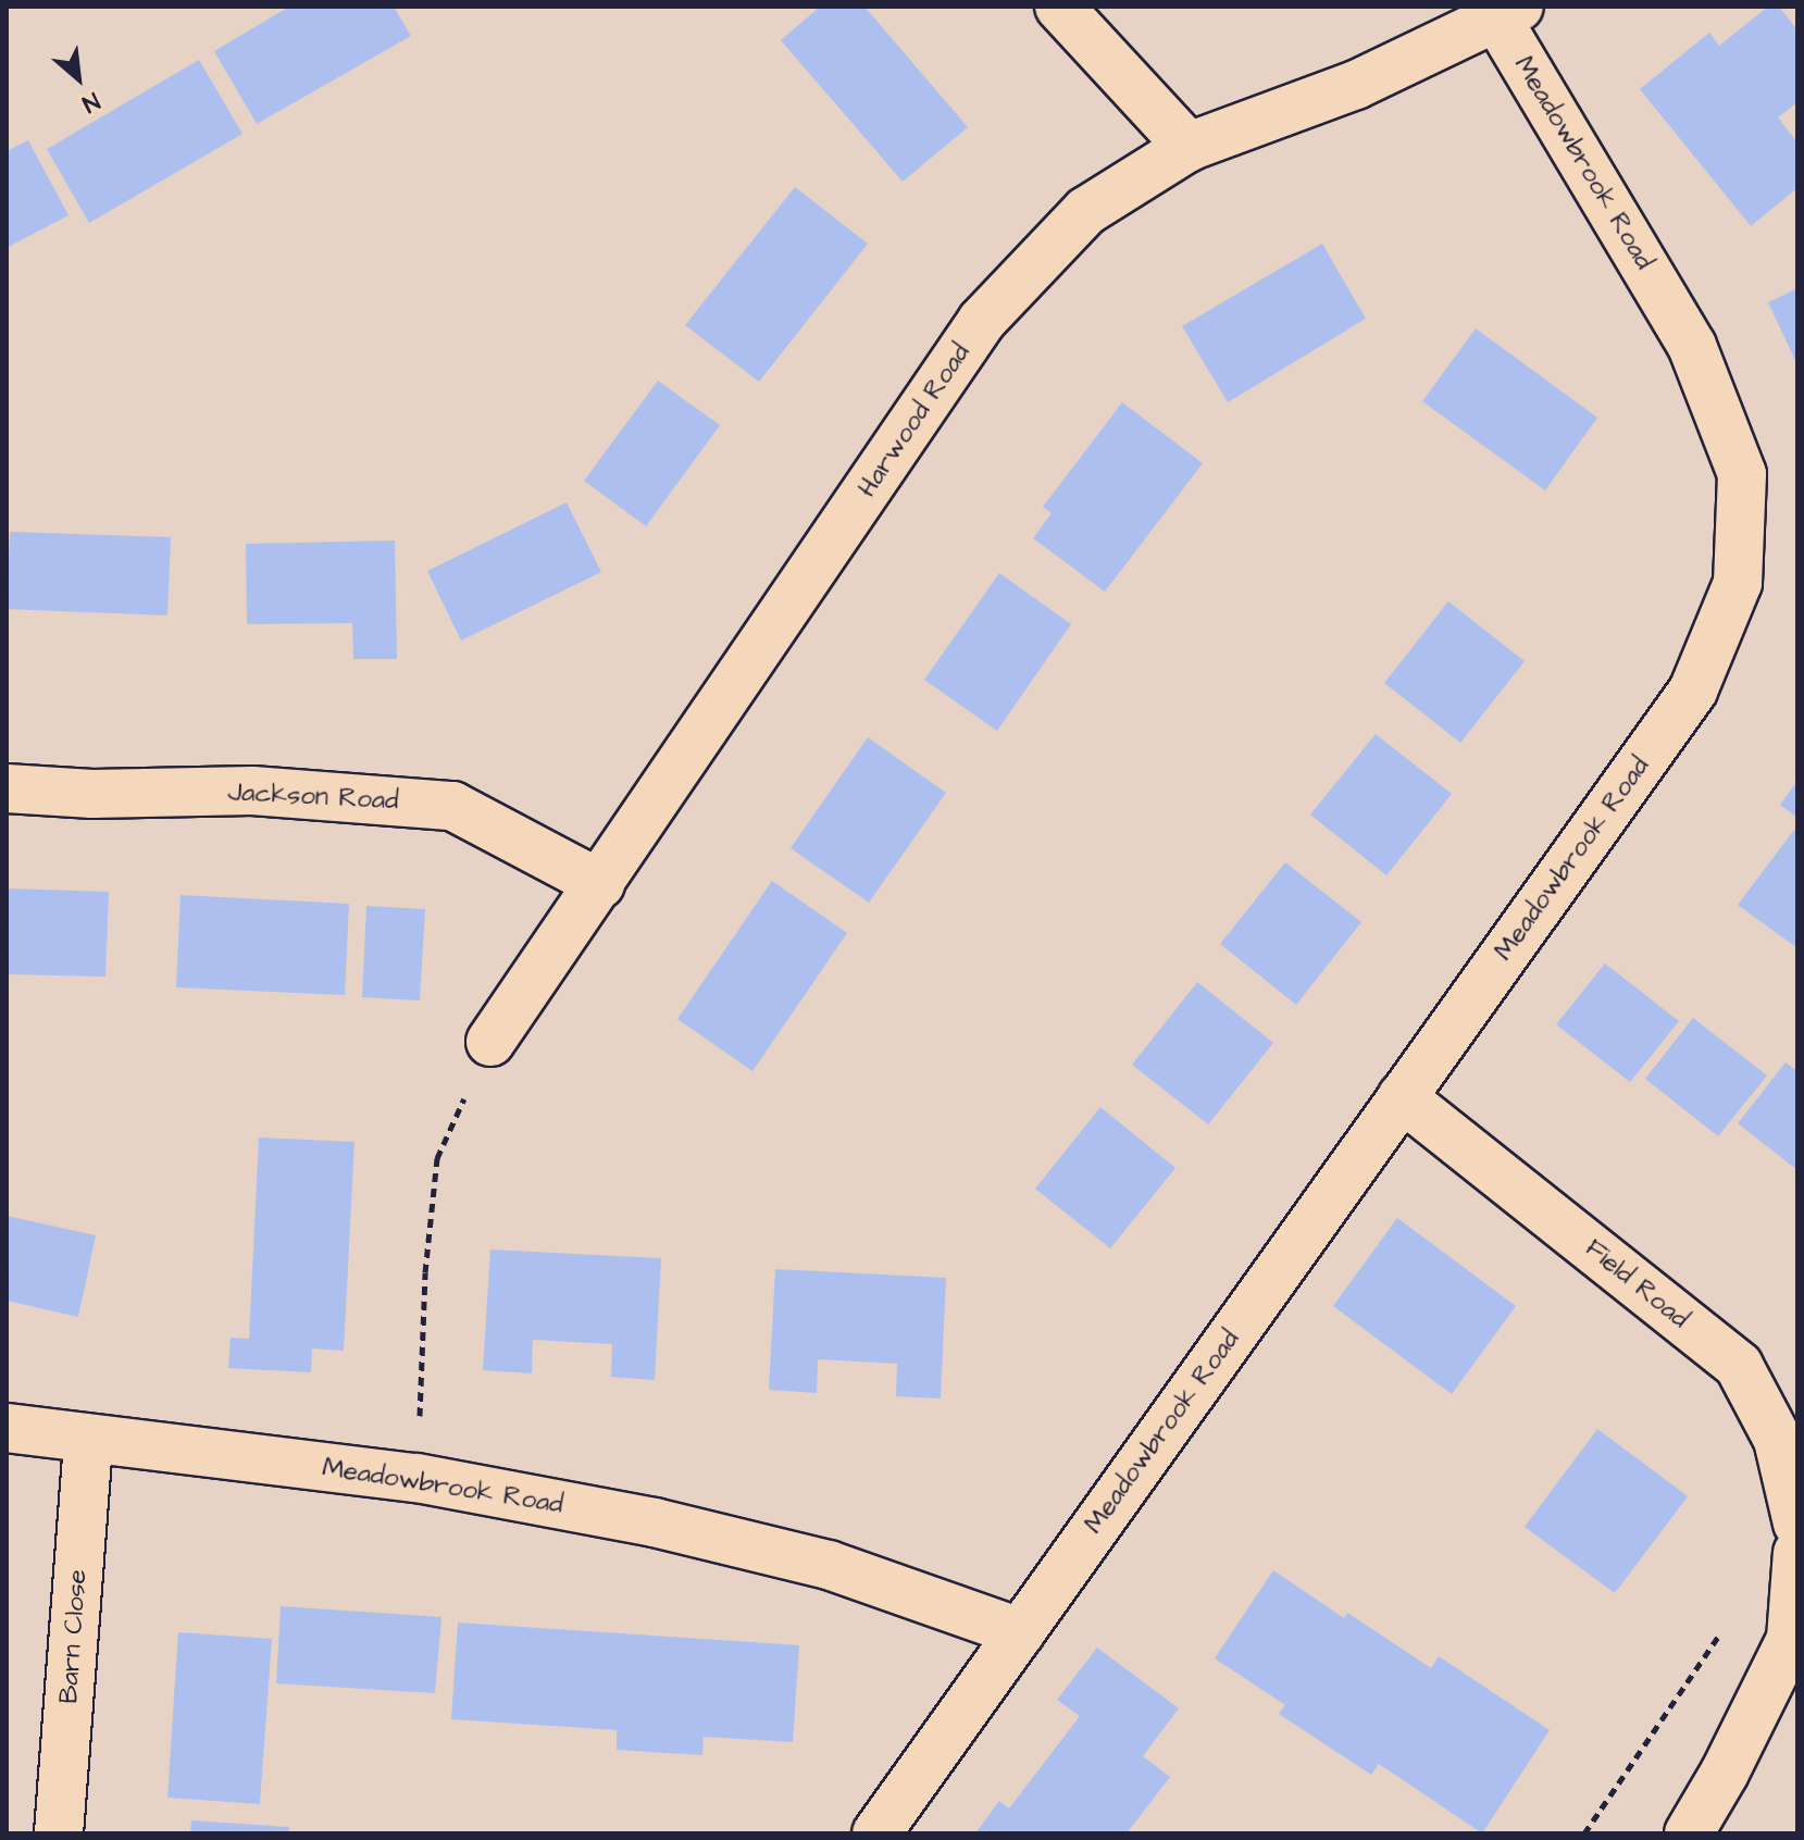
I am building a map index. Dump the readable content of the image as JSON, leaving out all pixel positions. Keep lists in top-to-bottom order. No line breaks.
{"streets":{"street":["Meadowbrook Road","Harwood Road","Jackson Road","Field Road","Barn Close"]},"crossings":[["Meadowbrook Road","Harwood Road"],["Meadowbrook Road","Field Road"],["Meadowbrook Road","Barn Close"],["Harwood Road","Jackson Road"]],"north":"bottom right"}
